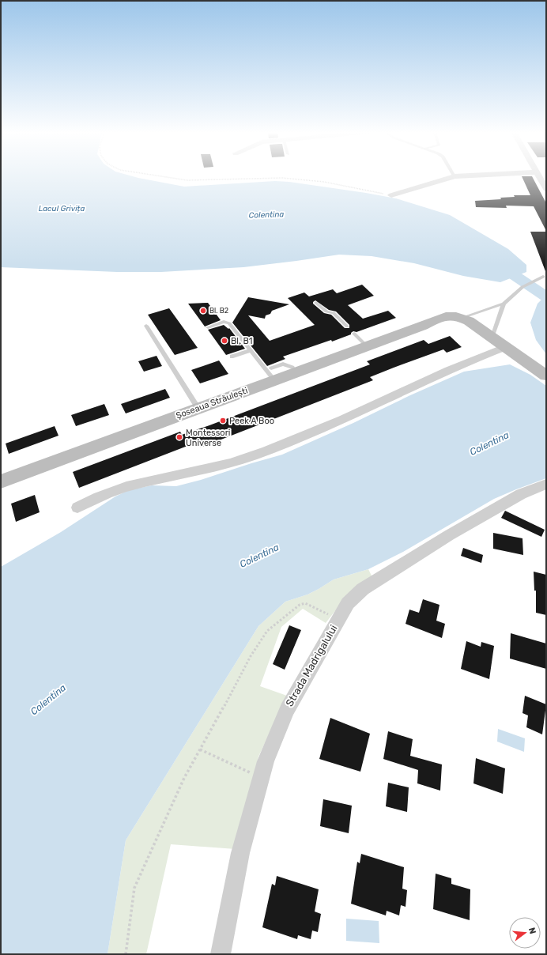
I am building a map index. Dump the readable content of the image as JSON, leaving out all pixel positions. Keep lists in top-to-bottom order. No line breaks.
{"streets":{"street":["Șoseaua Străulești","Strada Madrigalului"]},"water":["Lacul Grivița","Colentina"],"places":["Bl. B2","Bl. B1","Peek A Boo","Montessori Universe"],"north":"right"}
